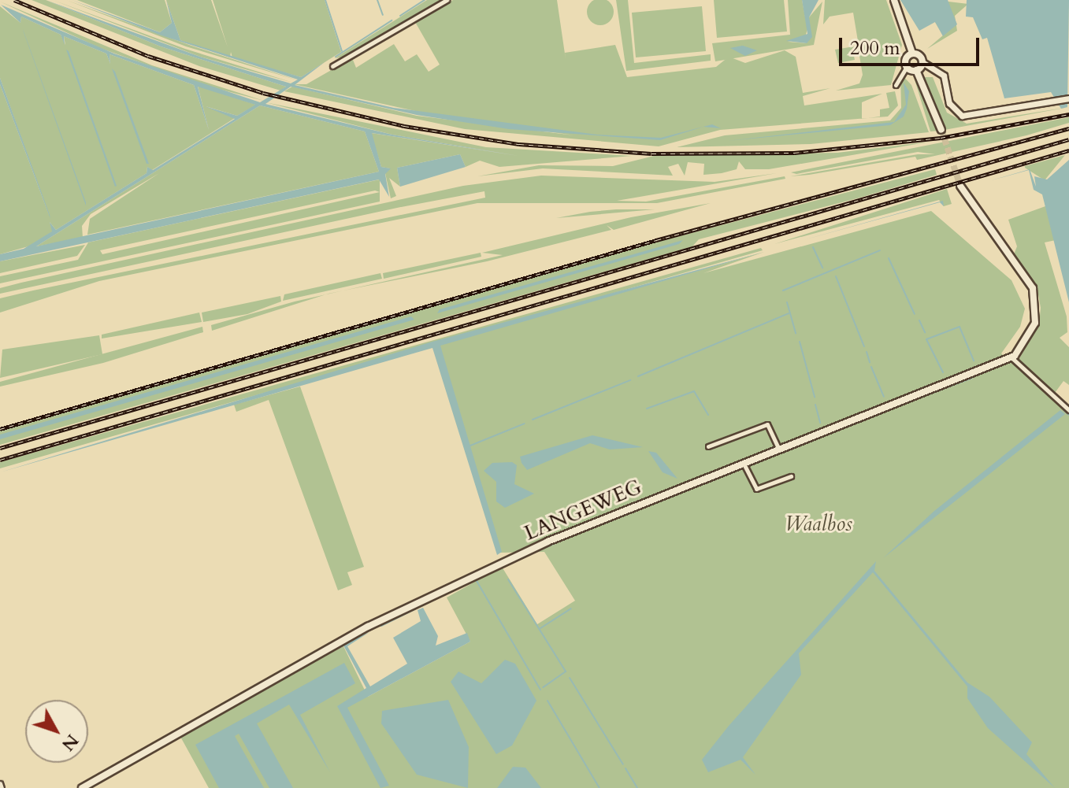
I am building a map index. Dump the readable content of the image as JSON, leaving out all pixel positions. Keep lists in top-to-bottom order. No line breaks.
{"streets":{"main road":["LANGEWEG"]},"parks":["Waalbos"],"scale_bar":"200 m","north":"bottom right"}
